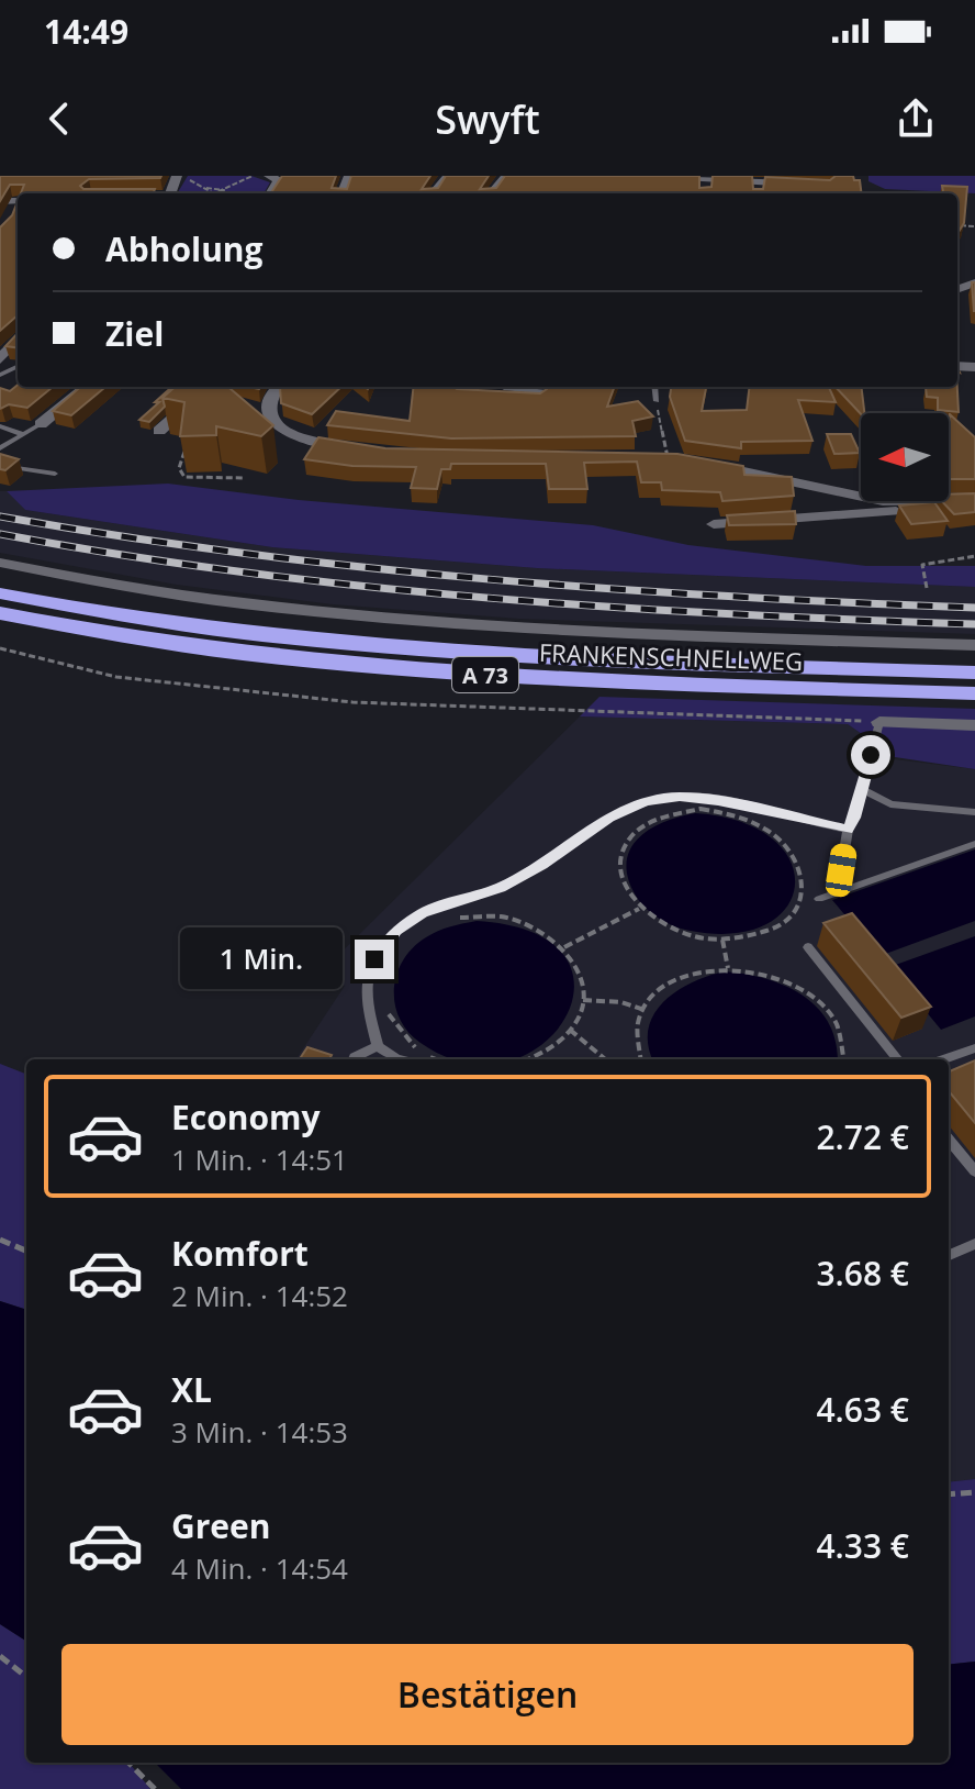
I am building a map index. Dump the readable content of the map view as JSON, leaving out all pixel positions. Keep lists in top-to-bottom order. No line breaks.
{"streets":{"highway":["FRANKENSCHNELLWEG","A 73"]},"north":"left","page":{"status":"14:49","header":"Swyft","banner":["Abholung","Ziel"],"bubble":"1 Min.","list":[{"name":"Economy","note":"1 Min. · 14:51","value":"2.72 €"},{"name":"Komfort","note":"2 Min. · 14:52","value":"3.68 €"},{"name":"XL","note":"3 Min. · 14:53","value":"4.63 €"},{"name":"Green","note":"4 Min. · 14:54","value":"4.33 €"}],"buttons":"Bestätigen"}}
